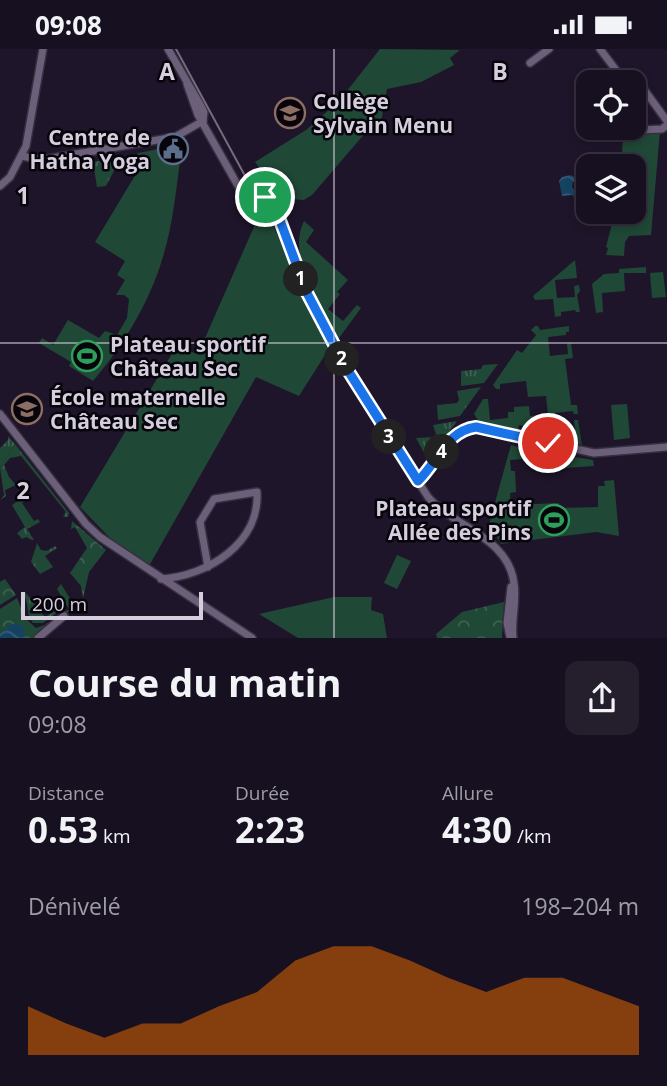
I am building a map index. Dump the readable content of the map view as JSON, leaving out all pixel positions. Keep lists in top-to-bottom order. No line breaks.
{"places":{"school or university":["Collège Sylvain Menu","École maternelle Château Sec"],"public building":["Centre de Hatha Yoga"],"sports":["Plateau sportif Château Sec","Plateau sportif Allée des Pins"]},"scale_bar":"200 m","page":{"status":"09:08","pins":["1","2","3","4"],"scale":"200 m","heading":["Course du matin","09:08"],"stats":[["Distance","0.53 km"],["Durée","2:23"],["Allure","4:30 /km"]],"chart":["Dénivelé","198–204 m"]},"grid":{"columns":["A","B"],"rows":["1","2"]}}
